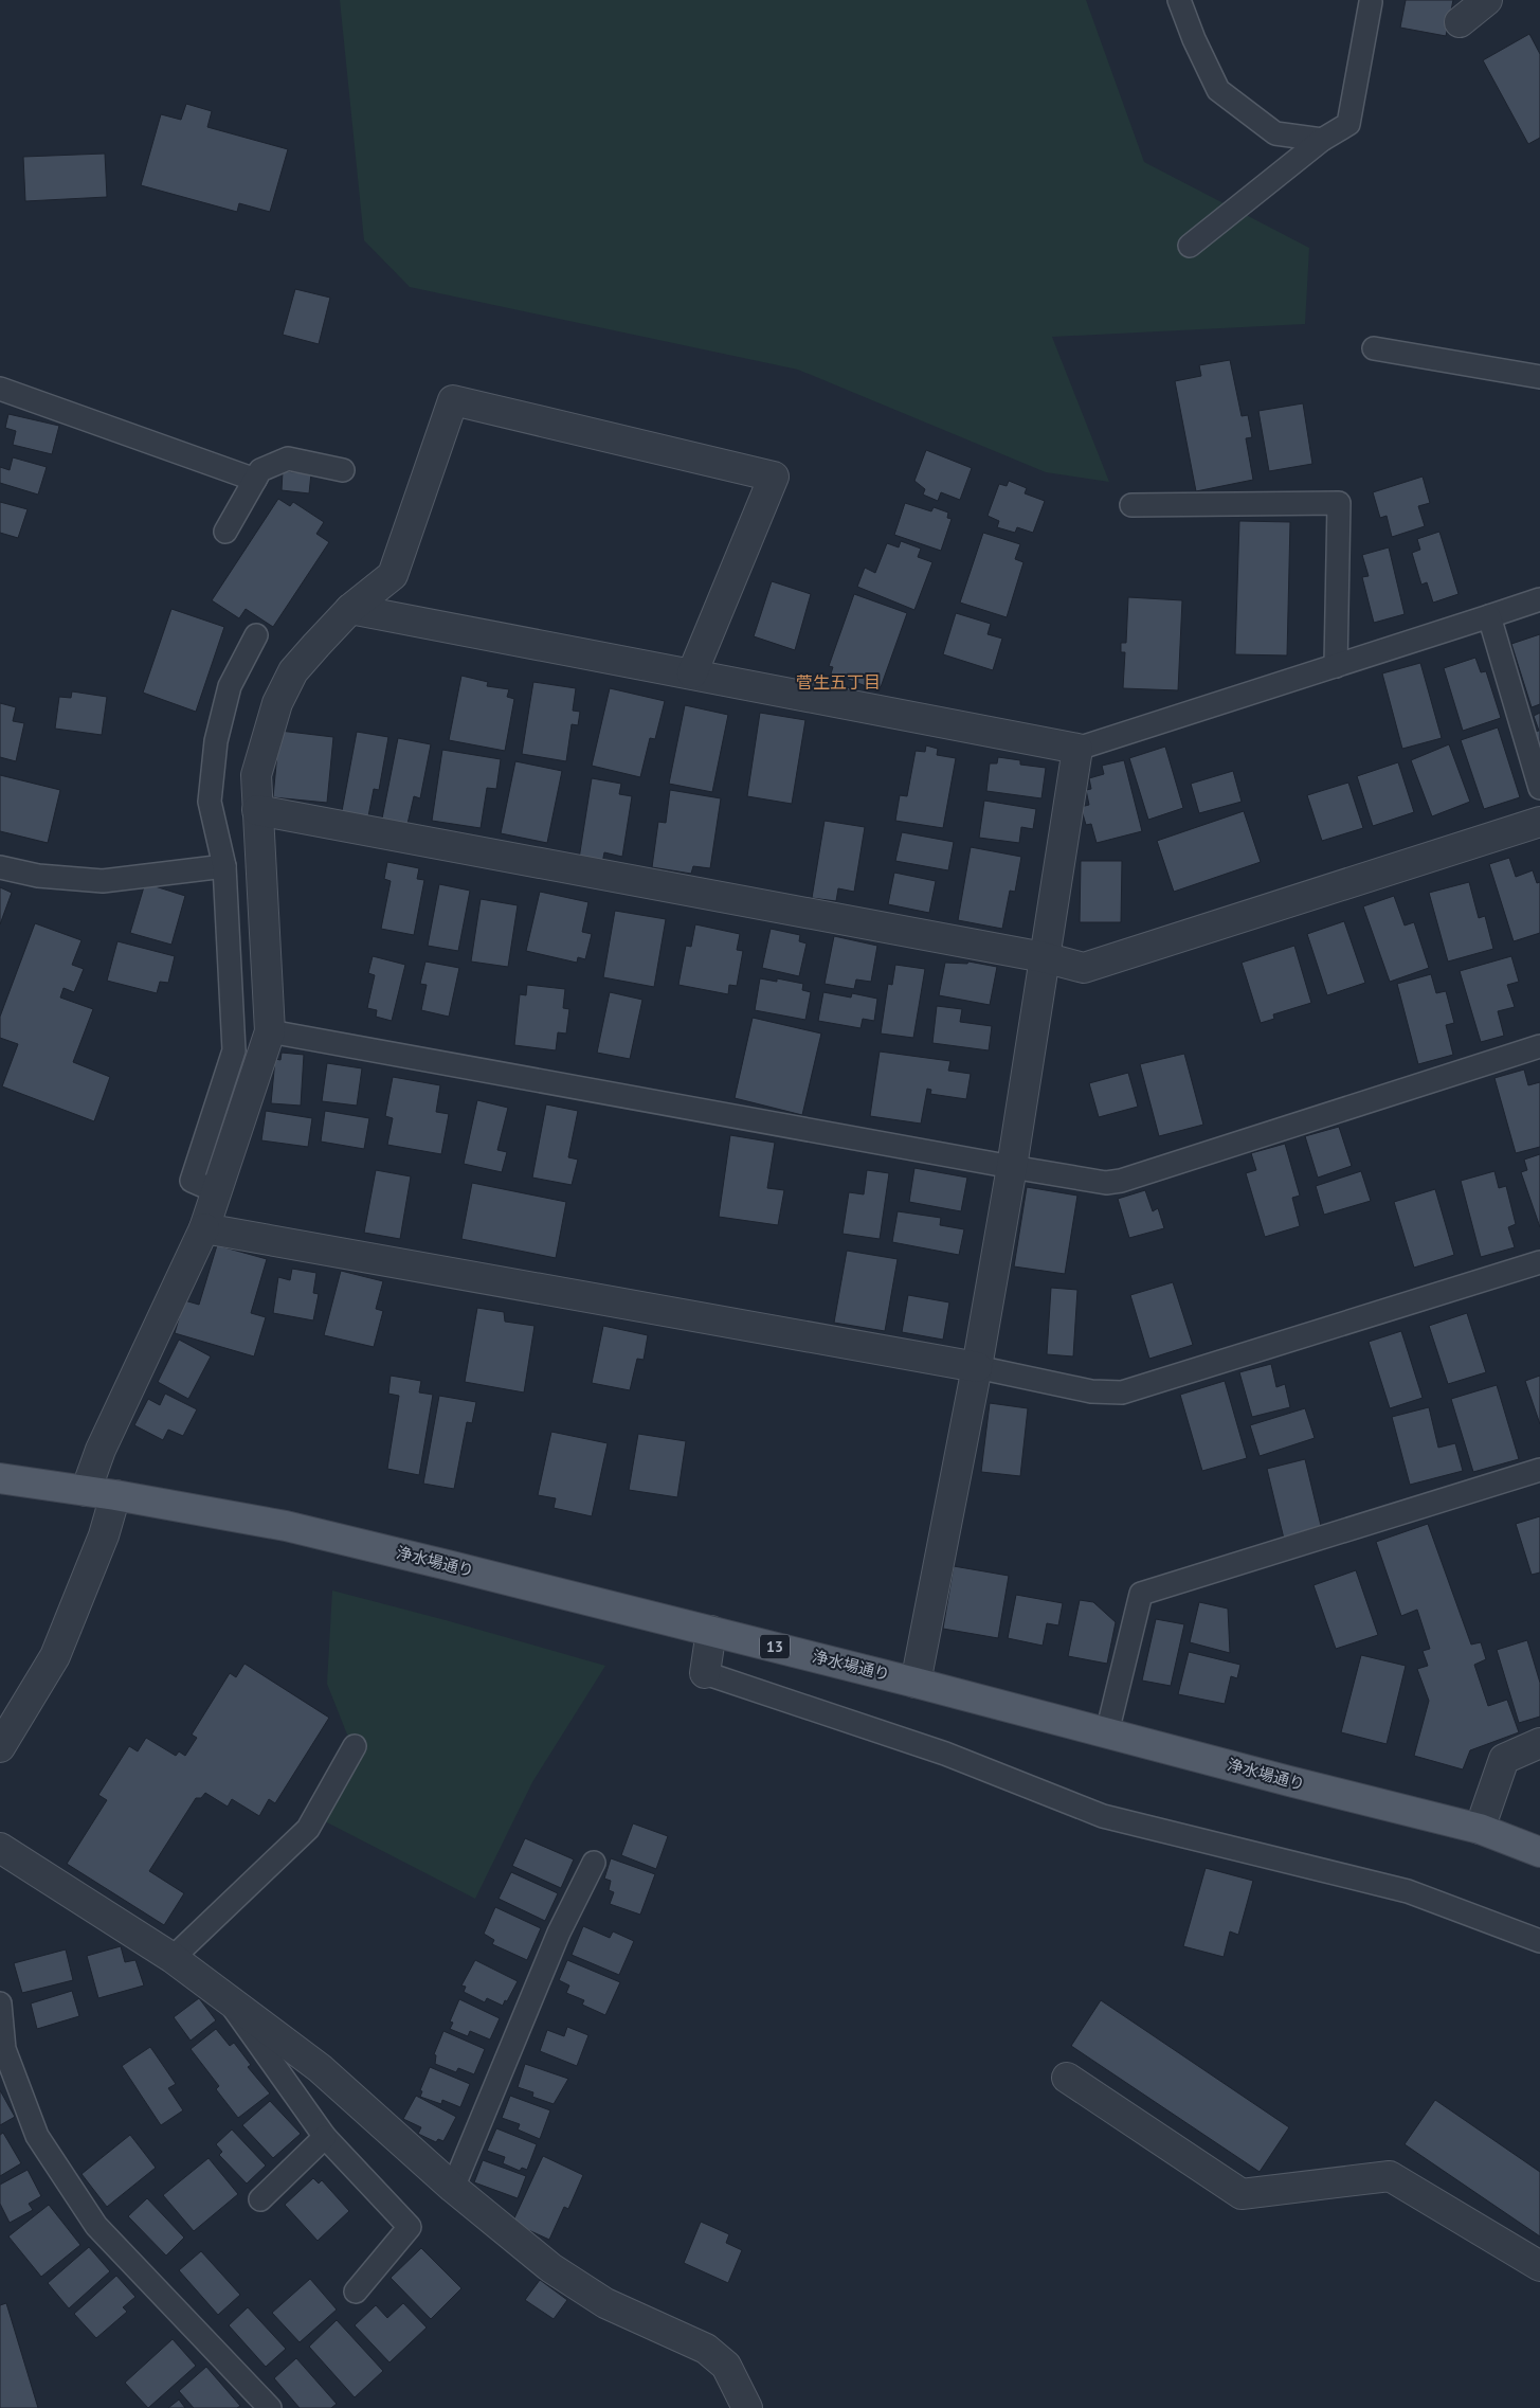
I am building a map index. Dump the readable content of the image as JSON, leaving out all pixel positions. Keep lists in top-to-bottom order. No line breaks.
{"streets":{"main road":["浄水場通り","13"]},"districts":["菅生五丁目"]}
